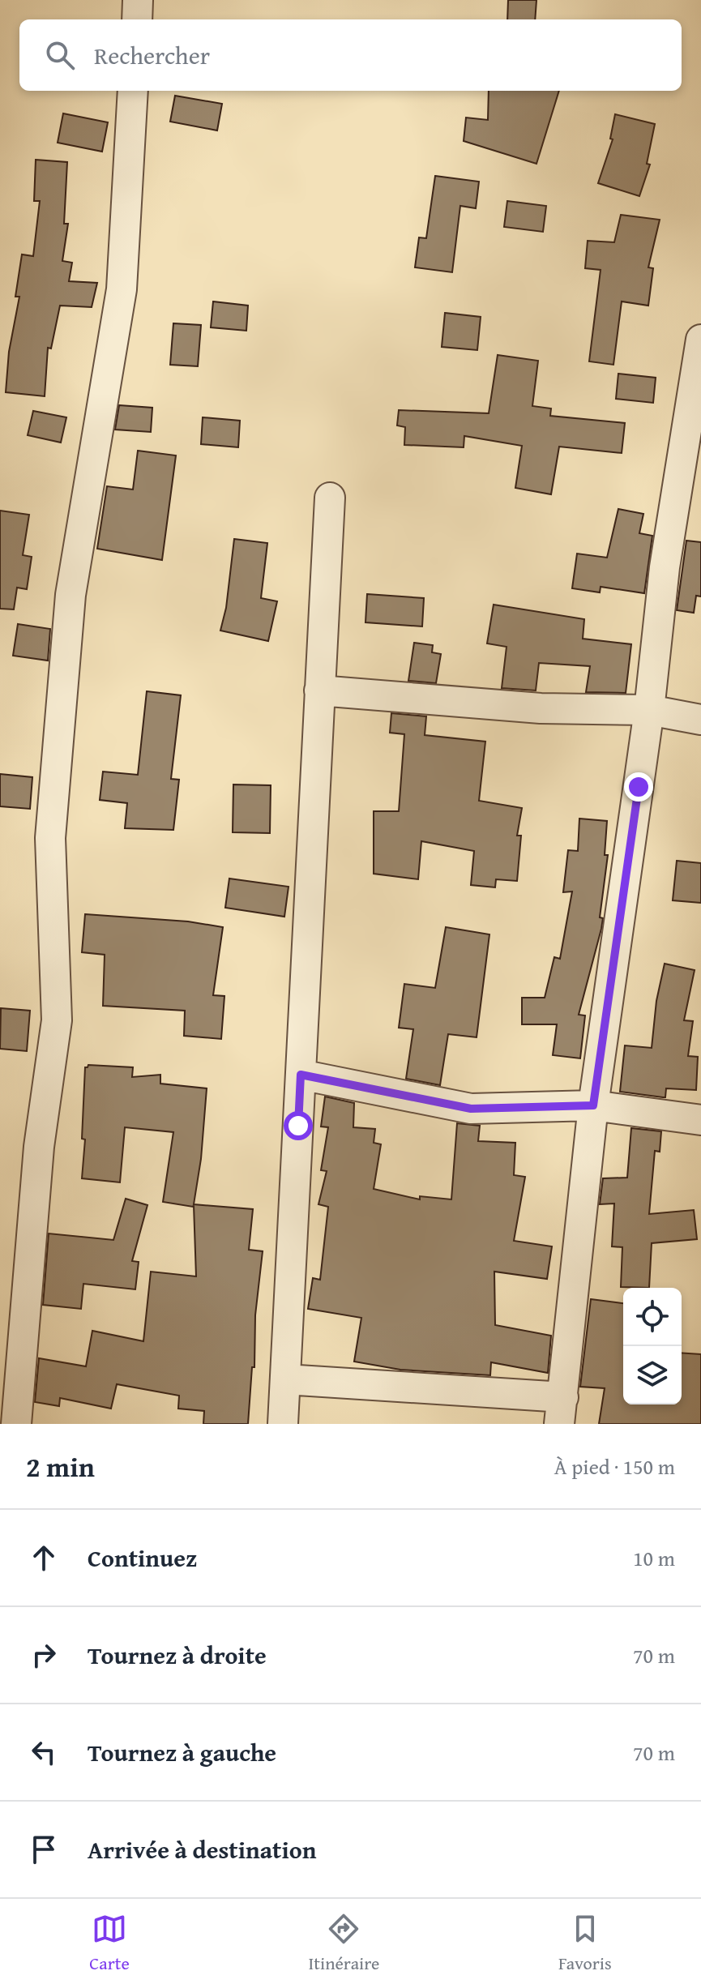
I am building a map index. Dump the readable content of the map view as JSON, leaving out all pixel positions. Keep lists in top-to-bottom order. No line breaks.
{"page":{"search":"Rechercher","heading":["2 min","À pied · 150 m"],"list":[["Continuez","10 m"],["Tournez à droite","70 m"],["Tournez à gauche","70 m"],"Arrivée à destination"],"nav":["Carte","Itinéraire","Favoris"]}}
